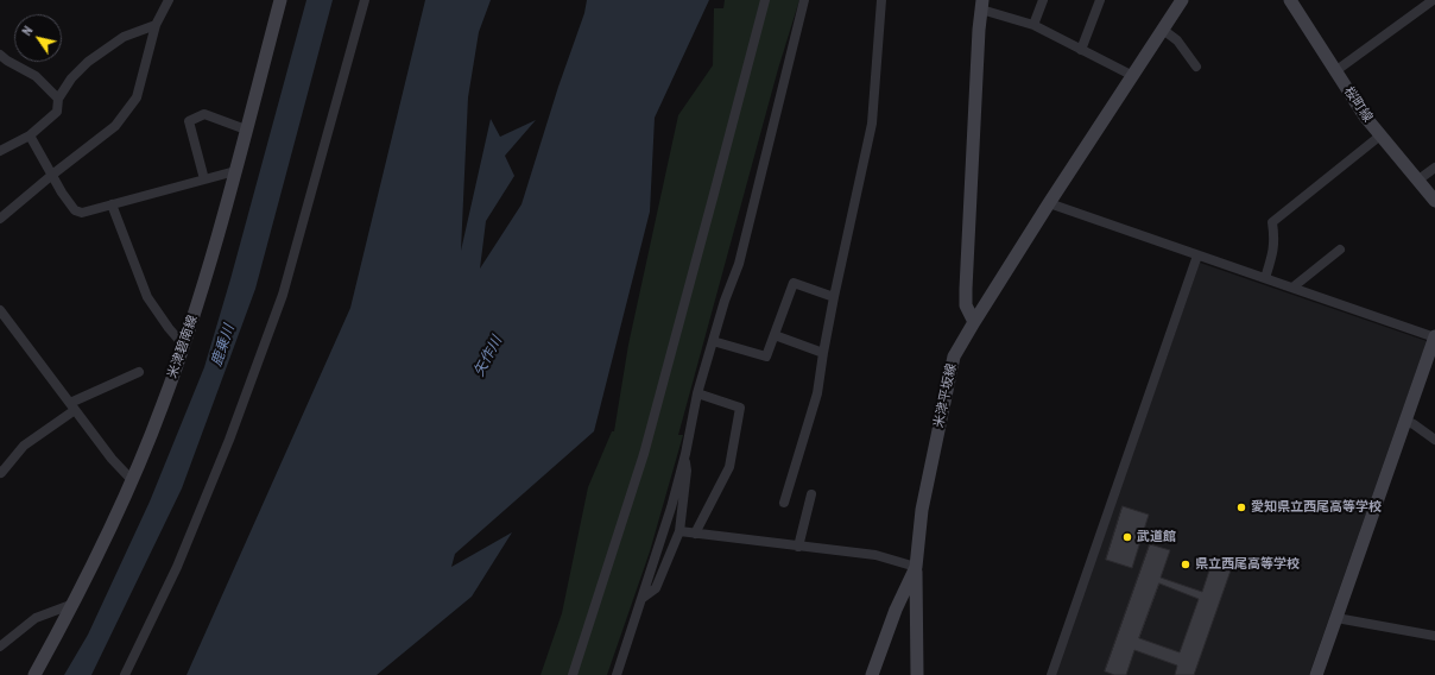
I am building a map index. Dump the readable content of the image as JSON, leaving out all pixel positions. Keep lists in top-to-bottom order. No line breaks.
{"streets":{"main road":["桜町線","米津碧南線","米津平坂線"]},"water":["鹿乗川","矢作川"],"places":["愛知県立西尾高等学校","武道館","県立西尾高等学校"],"north":"top left"}
